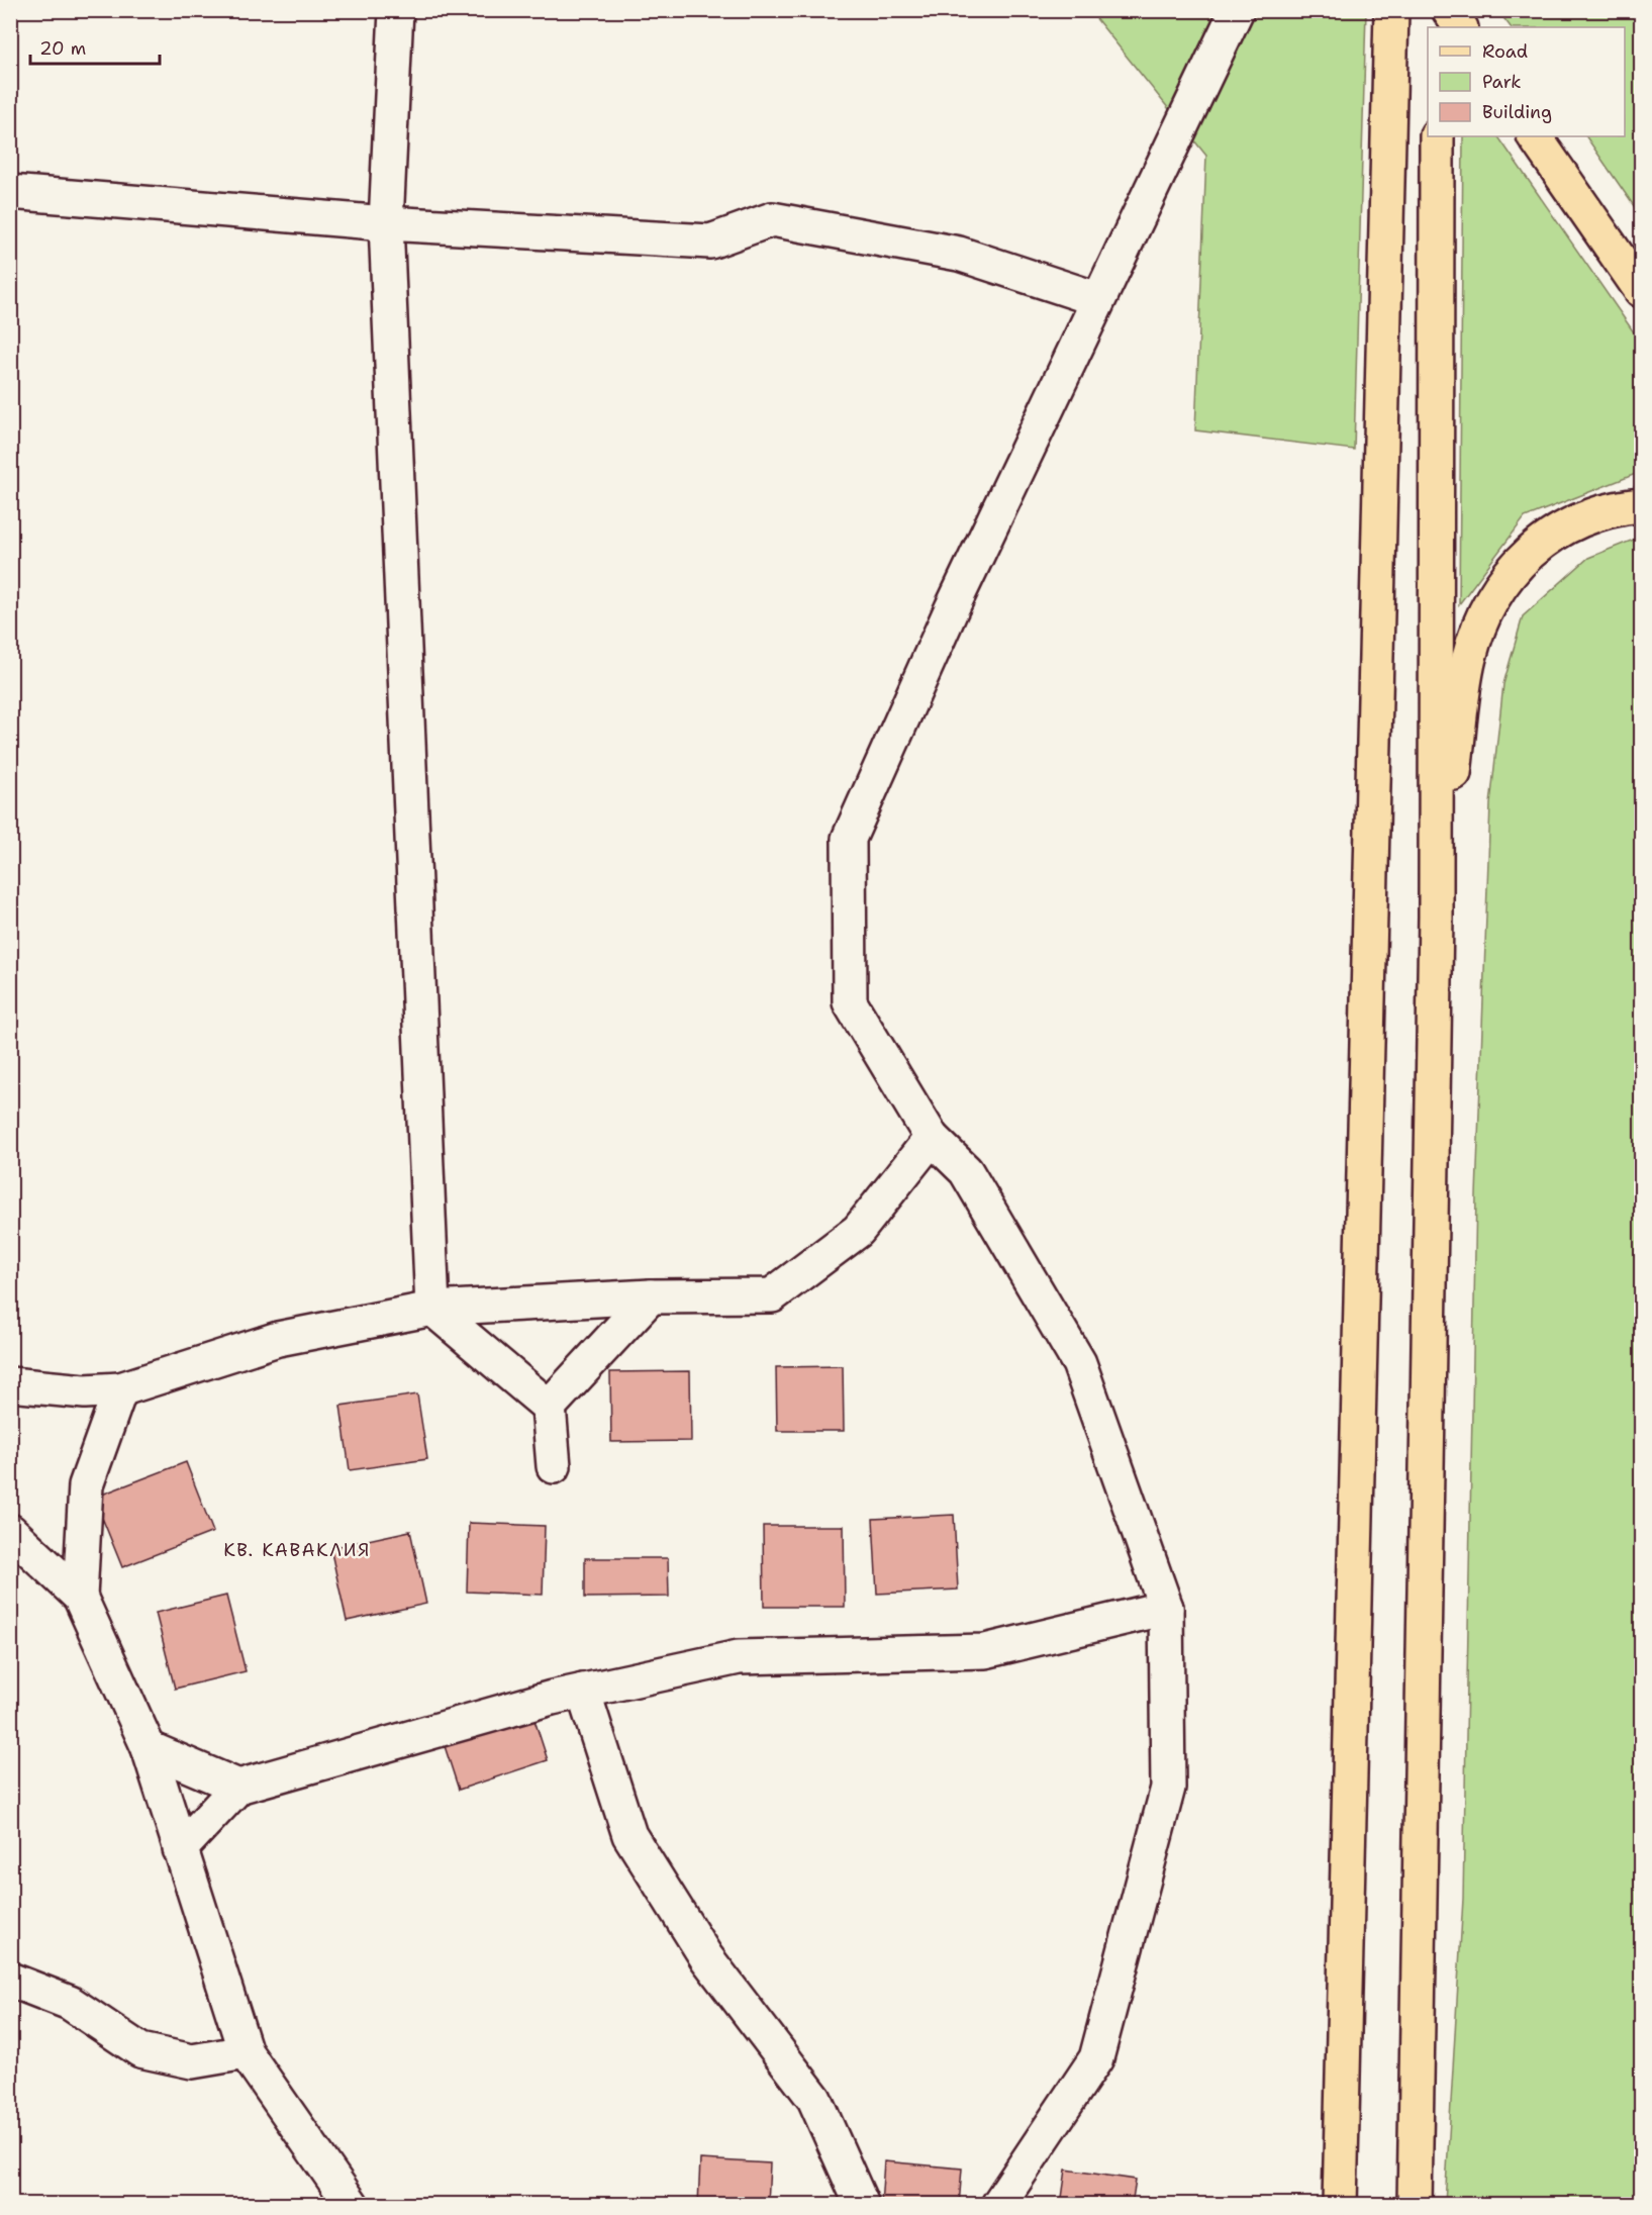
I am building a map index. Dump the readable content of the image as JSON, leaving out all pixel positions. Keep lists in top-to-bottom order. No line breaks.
{"districts":["КВ. КАВАКЛИЯ"],"legend":["Road","Park","Building"],"scale_bar":"20 m"}
